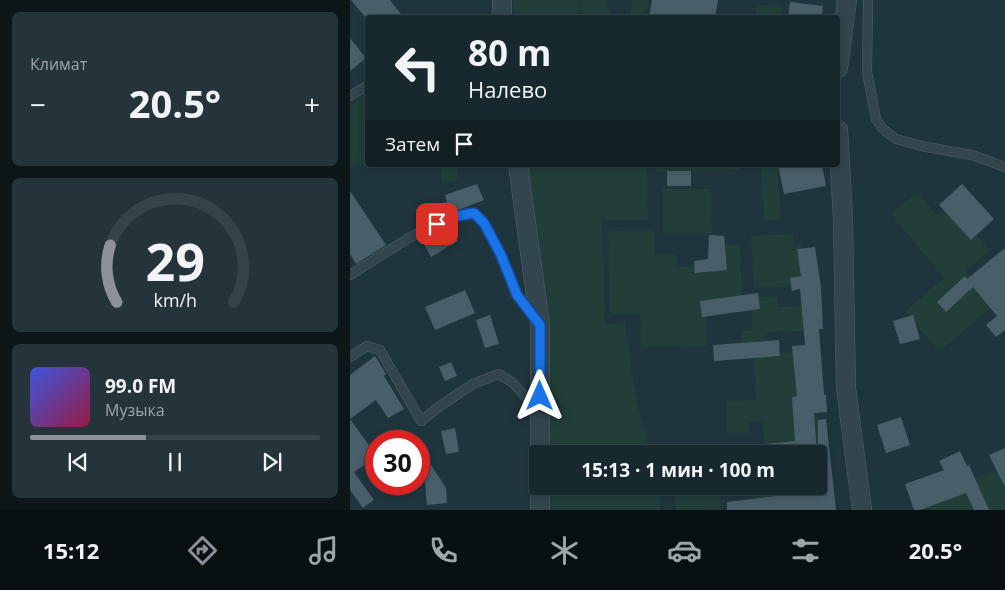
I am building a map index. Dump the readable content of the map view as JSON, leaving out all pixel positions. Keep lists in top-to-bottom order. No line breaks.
{"page":{"tile":"Климат","turn":["80 m","Налево"],"heat":["−","20.5°","+"],"then":"Затем","song":["99.0 FM","Музыка"],"limit":"30","trip":"15:13 · 1 мин · 100 m","tabs":["15:12","20.5°"],"gauge":["29","km/h"]}}
